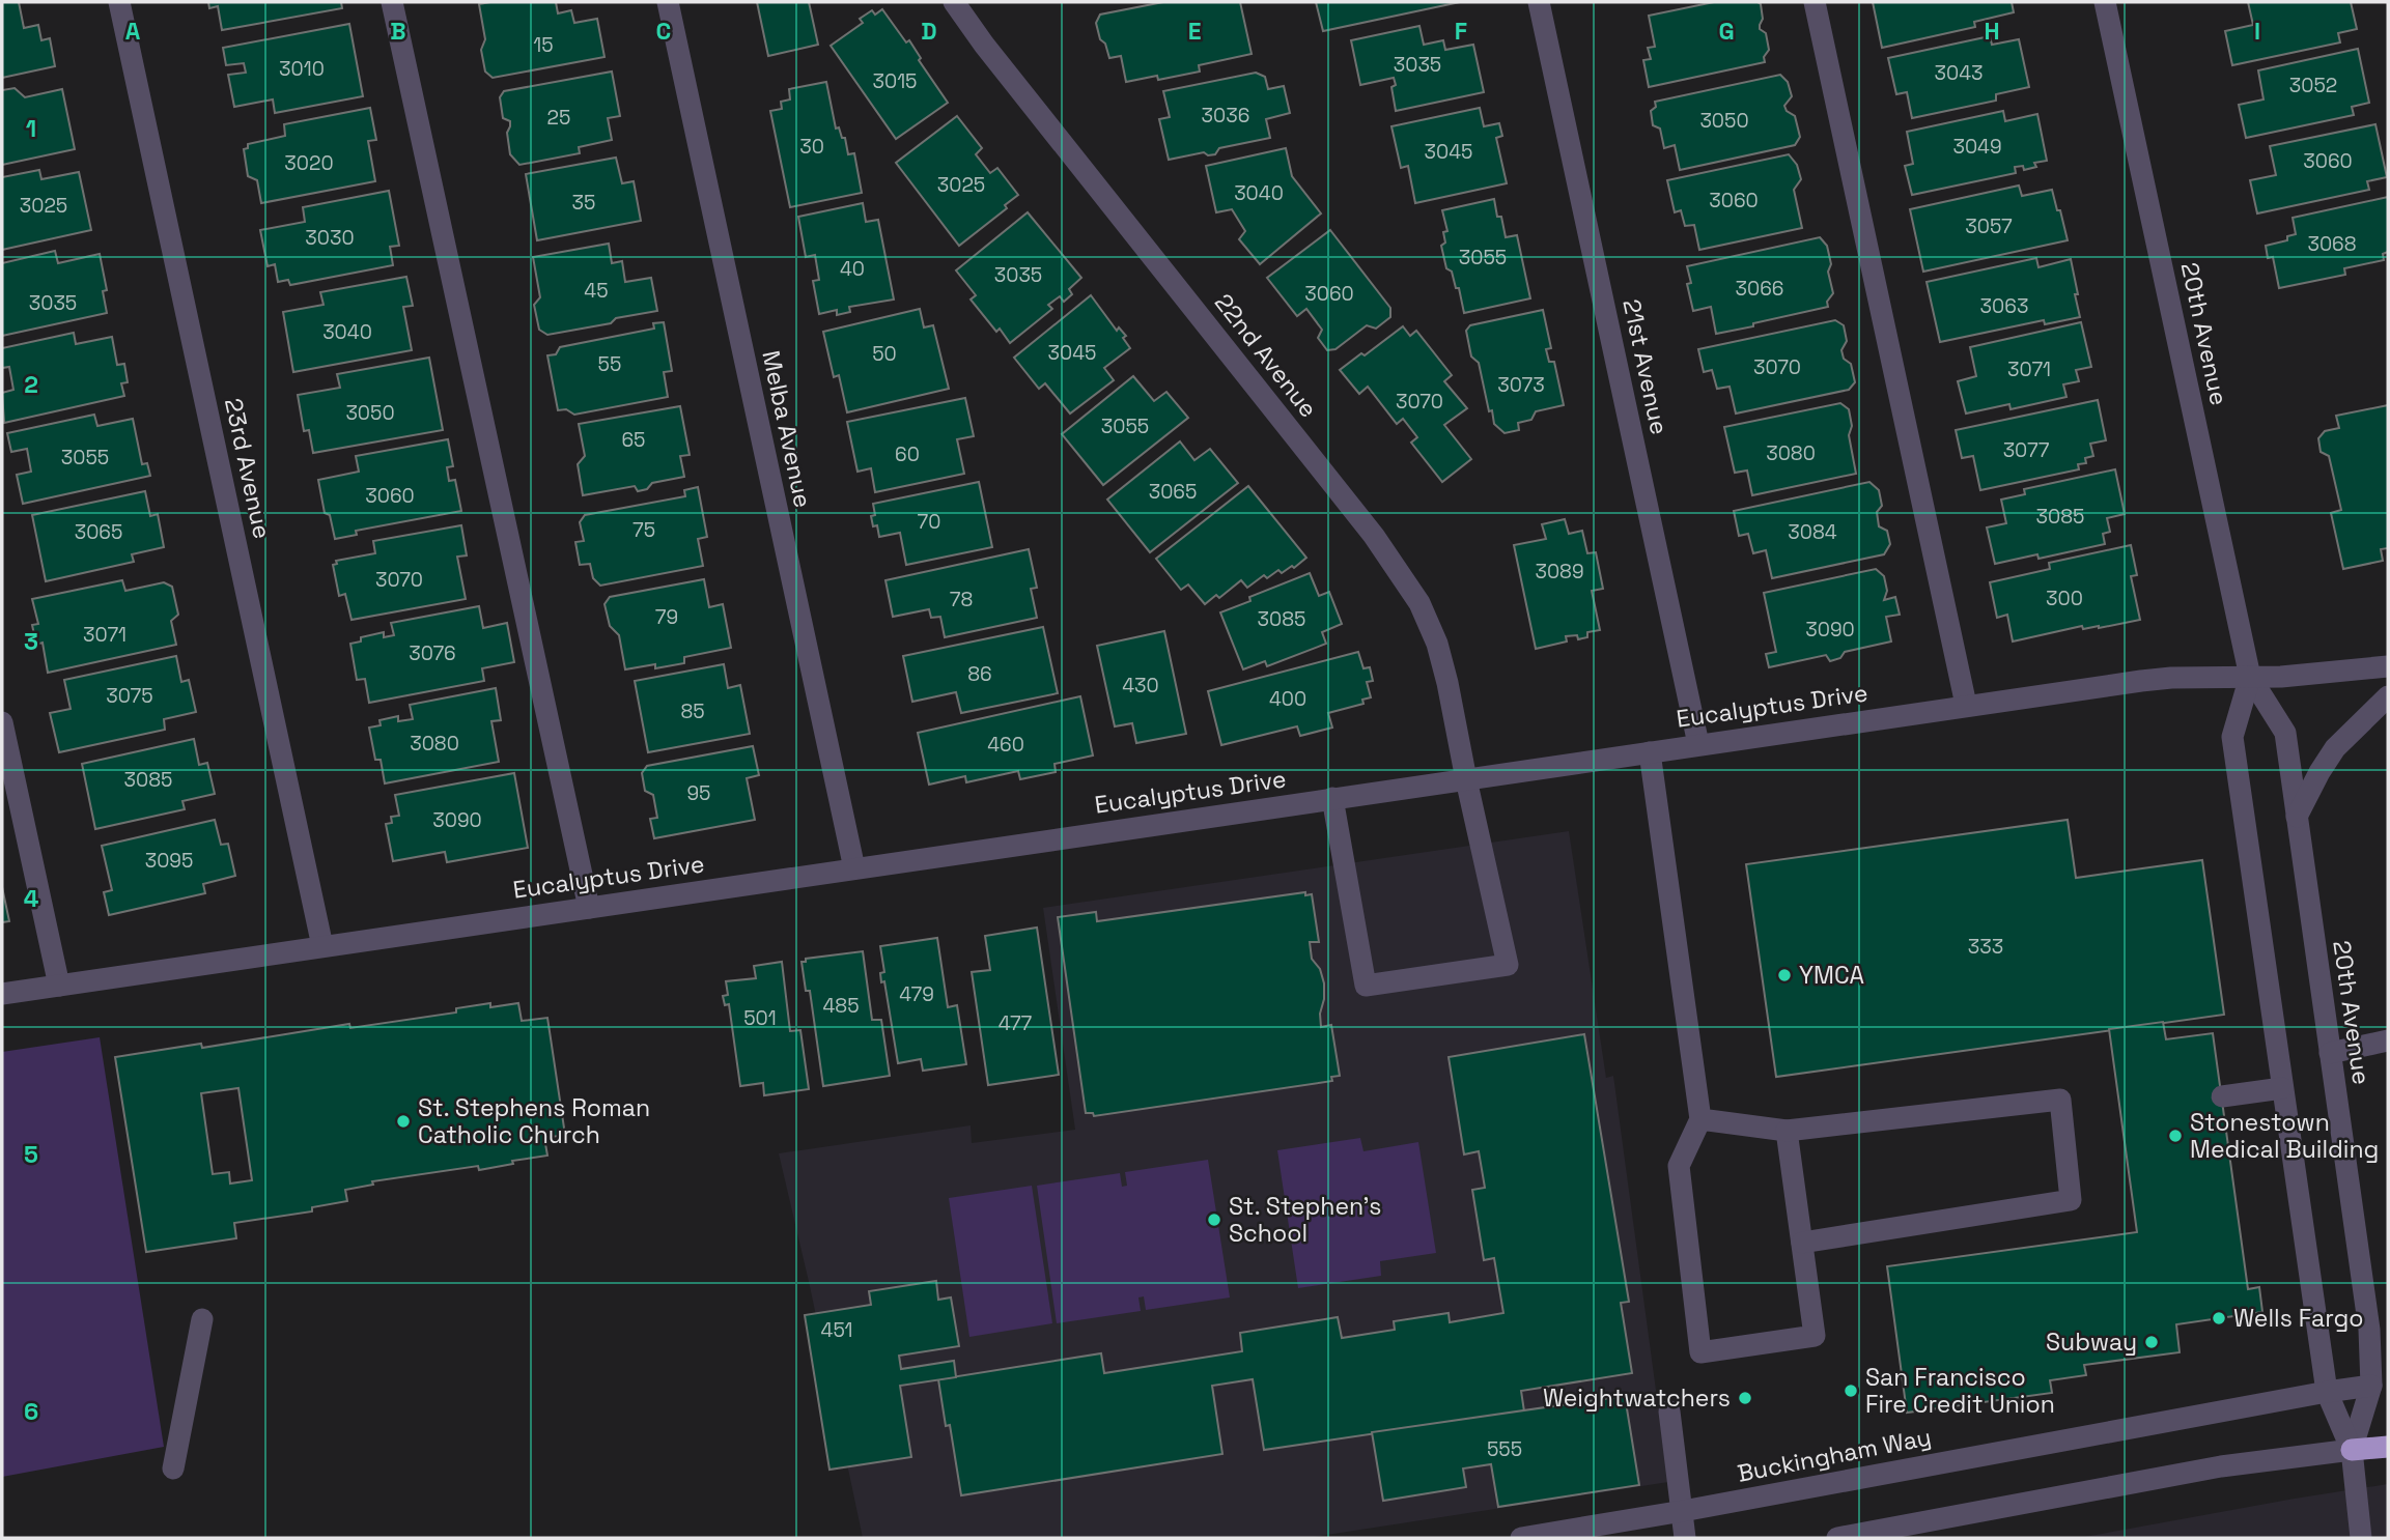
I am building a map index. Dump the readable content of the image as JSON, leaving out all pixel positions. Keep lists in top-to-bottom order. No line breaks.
{"streets":{"street":["20th Avenue","22nd Avenue","21st Avenue","Melba Avenue","23rd Avenue","Eucalyptus Drive","Buckingham Way"]},"crossings":[["20th Avenue","Eucalyptus Drive"],["20th Avenue","Buckingham Way"],["22nd Avenue","Eucalyptus Drive"],["21st Avenue","Eucalyptus Drive"],["Melba Avenue","Eucalyptus Drive"],["23rd Avenue","Eucalyptus Drive"]],"places":["YMCA","St. Stephens Roman Catholic Church","Stonestown Medical Building","St. Stephen's School","Wells Fargo","Subway","San Francisco Fire Credit Union","Weightwatchers"],"house_numbers":["15","3035","3010","3043","3015","3052","3036","25","3050","30","3049","3045","3060","3020","3025","3040","3060","35","3025","3057","3030","3068","3055","40","3035","3066","45","3060","3035","3063","3040","3045","50","55","3070","3071","3073","3070","3050","3055","65","3077","3080","60","3055","3065","3060","3085","70","75","3065","3084","3089","3070","300","78","79","3085","3090","3071","3076","86","430","3075","400","85","3080","460","3085","95","3090","3095","333","479","485","501","477","451","555"],"grid":{"columns":["A","B","C","D","E","F","G","H","I"],"rows":["1","2","3","4","5","6"]}}
